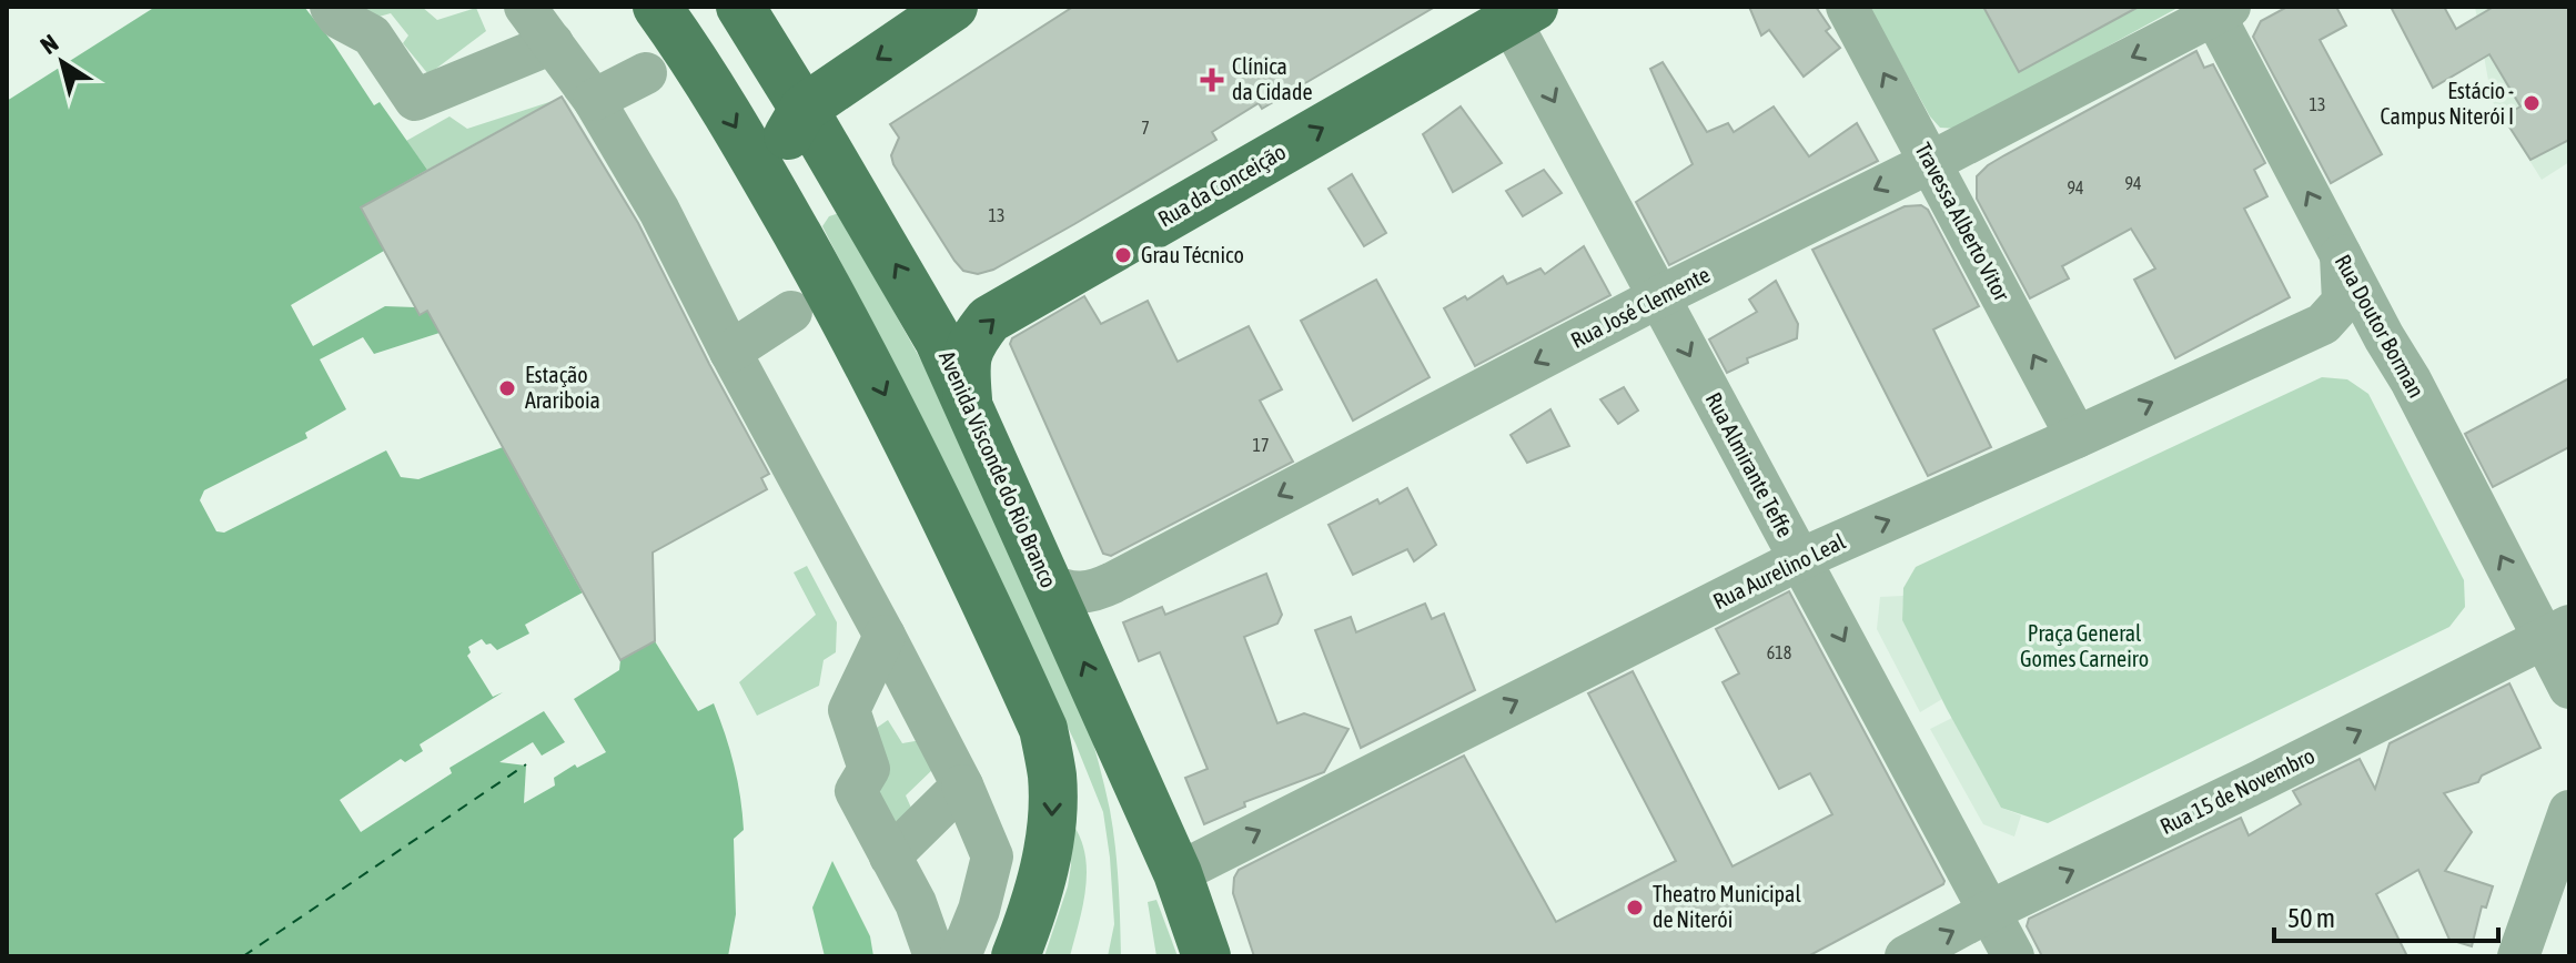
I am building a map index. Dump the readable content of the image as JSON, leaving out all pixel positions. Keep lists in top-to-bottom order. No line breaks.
{"streets":{"main road":["Rua da Conceição","Avenida Visconde do Rio Branco"],"street":["Travessa Alberto Vitor","Rua José Clemente","Rua Doutor Borman","Rua Almirante Teffe","Rua Aurelino Leal","Rua 15 de Novembro"]},"crossings":[["Rua da Conceição","Rua Almirante Teffe"],["Rua da Conceição","Avenida Visconde do Rio Branco"],["Travessa Alberto Vitor","Rua José Clemente"],["Travessa Alberto Vitor","Rua Aurelino Leal"],["Rua José Clemente","Rua Doutor Borman"],["Rua José Clemente","Rua Almirante Teffe"],["Rua José Clemente","Avenida Visconde do Rio Branco"],["Rua Doutor Borman","Rua Aurelino Leal"],["Rua Doutor Borman","Rua 15 de Novembro"],["Rua Almirante Teffe","Rua Aurelino Leal"],["Rua Almirante Teffe","Rua 15 de Novembro"],["Avenida Visconde do Rio Branco","Rua Aurelino Leal"]],"one_way":["Travessa Alberto Vitor","Rua José Clemente","Rua Doutor Borman","Rua Almirante Teffe","Rua Aurelino Leal","Rua 15 de Novembro"],"parks":["Praça General Gomes Carneiro"],"places":{"health":["Clínica da Cidade"],"other":["Estácio - Campus Niterói I","Grau Técnico","Estação Arariboia","Theatro Municipal de Niterói"]},"house_numbers":["13","7","94","94","13","17","618"],"scale_bar":"50 m","north":"top left"}
